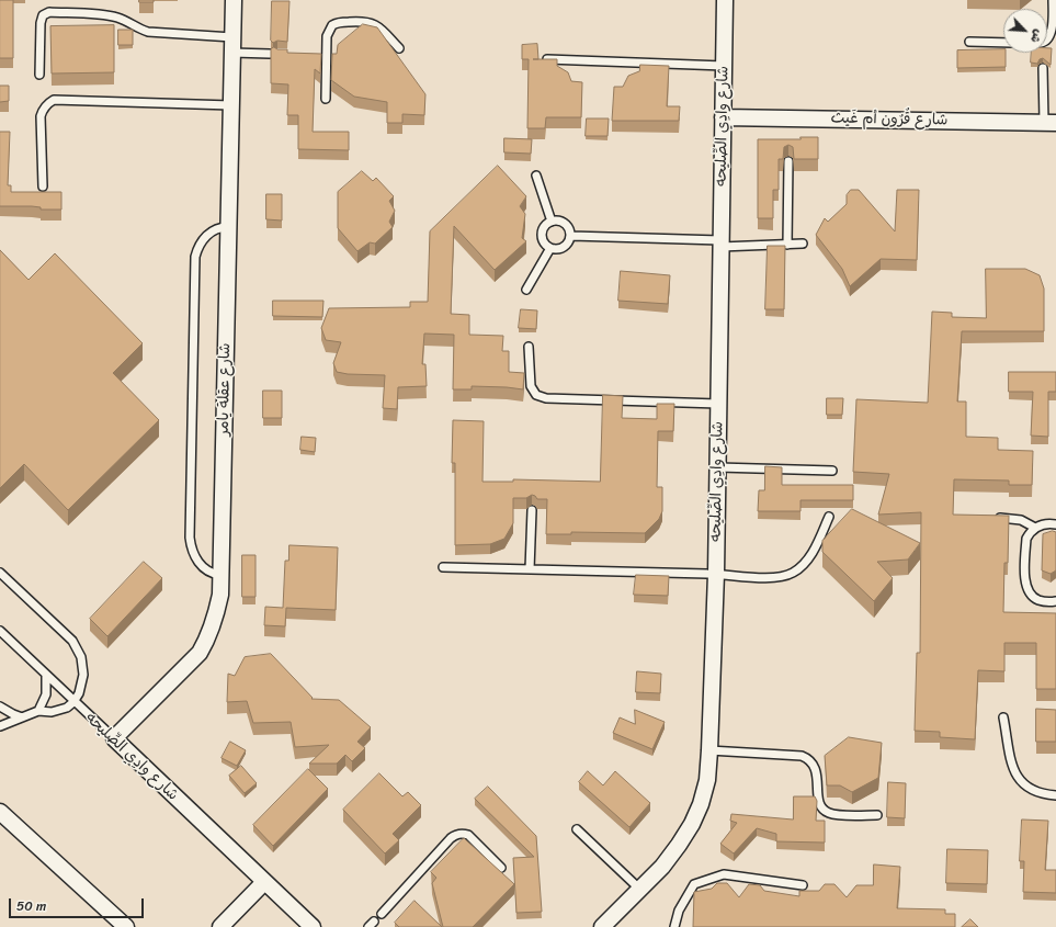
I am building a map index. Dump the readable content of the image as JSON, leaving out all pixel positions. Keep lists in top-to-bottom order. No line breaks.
{"streets":{"street":["شارع قُرُون أم غَيث","شارع وادِي الصِّليحه","شارع عقلة يامر"]},"crossings":[["شارع قُرُون أم غَيث","شارع وادِي الصِّليحه"],["شارع وادِي الصِّليحه","شارع عقلة يامر"]],"scale_bar":"50 m","north":"bottom right"}
